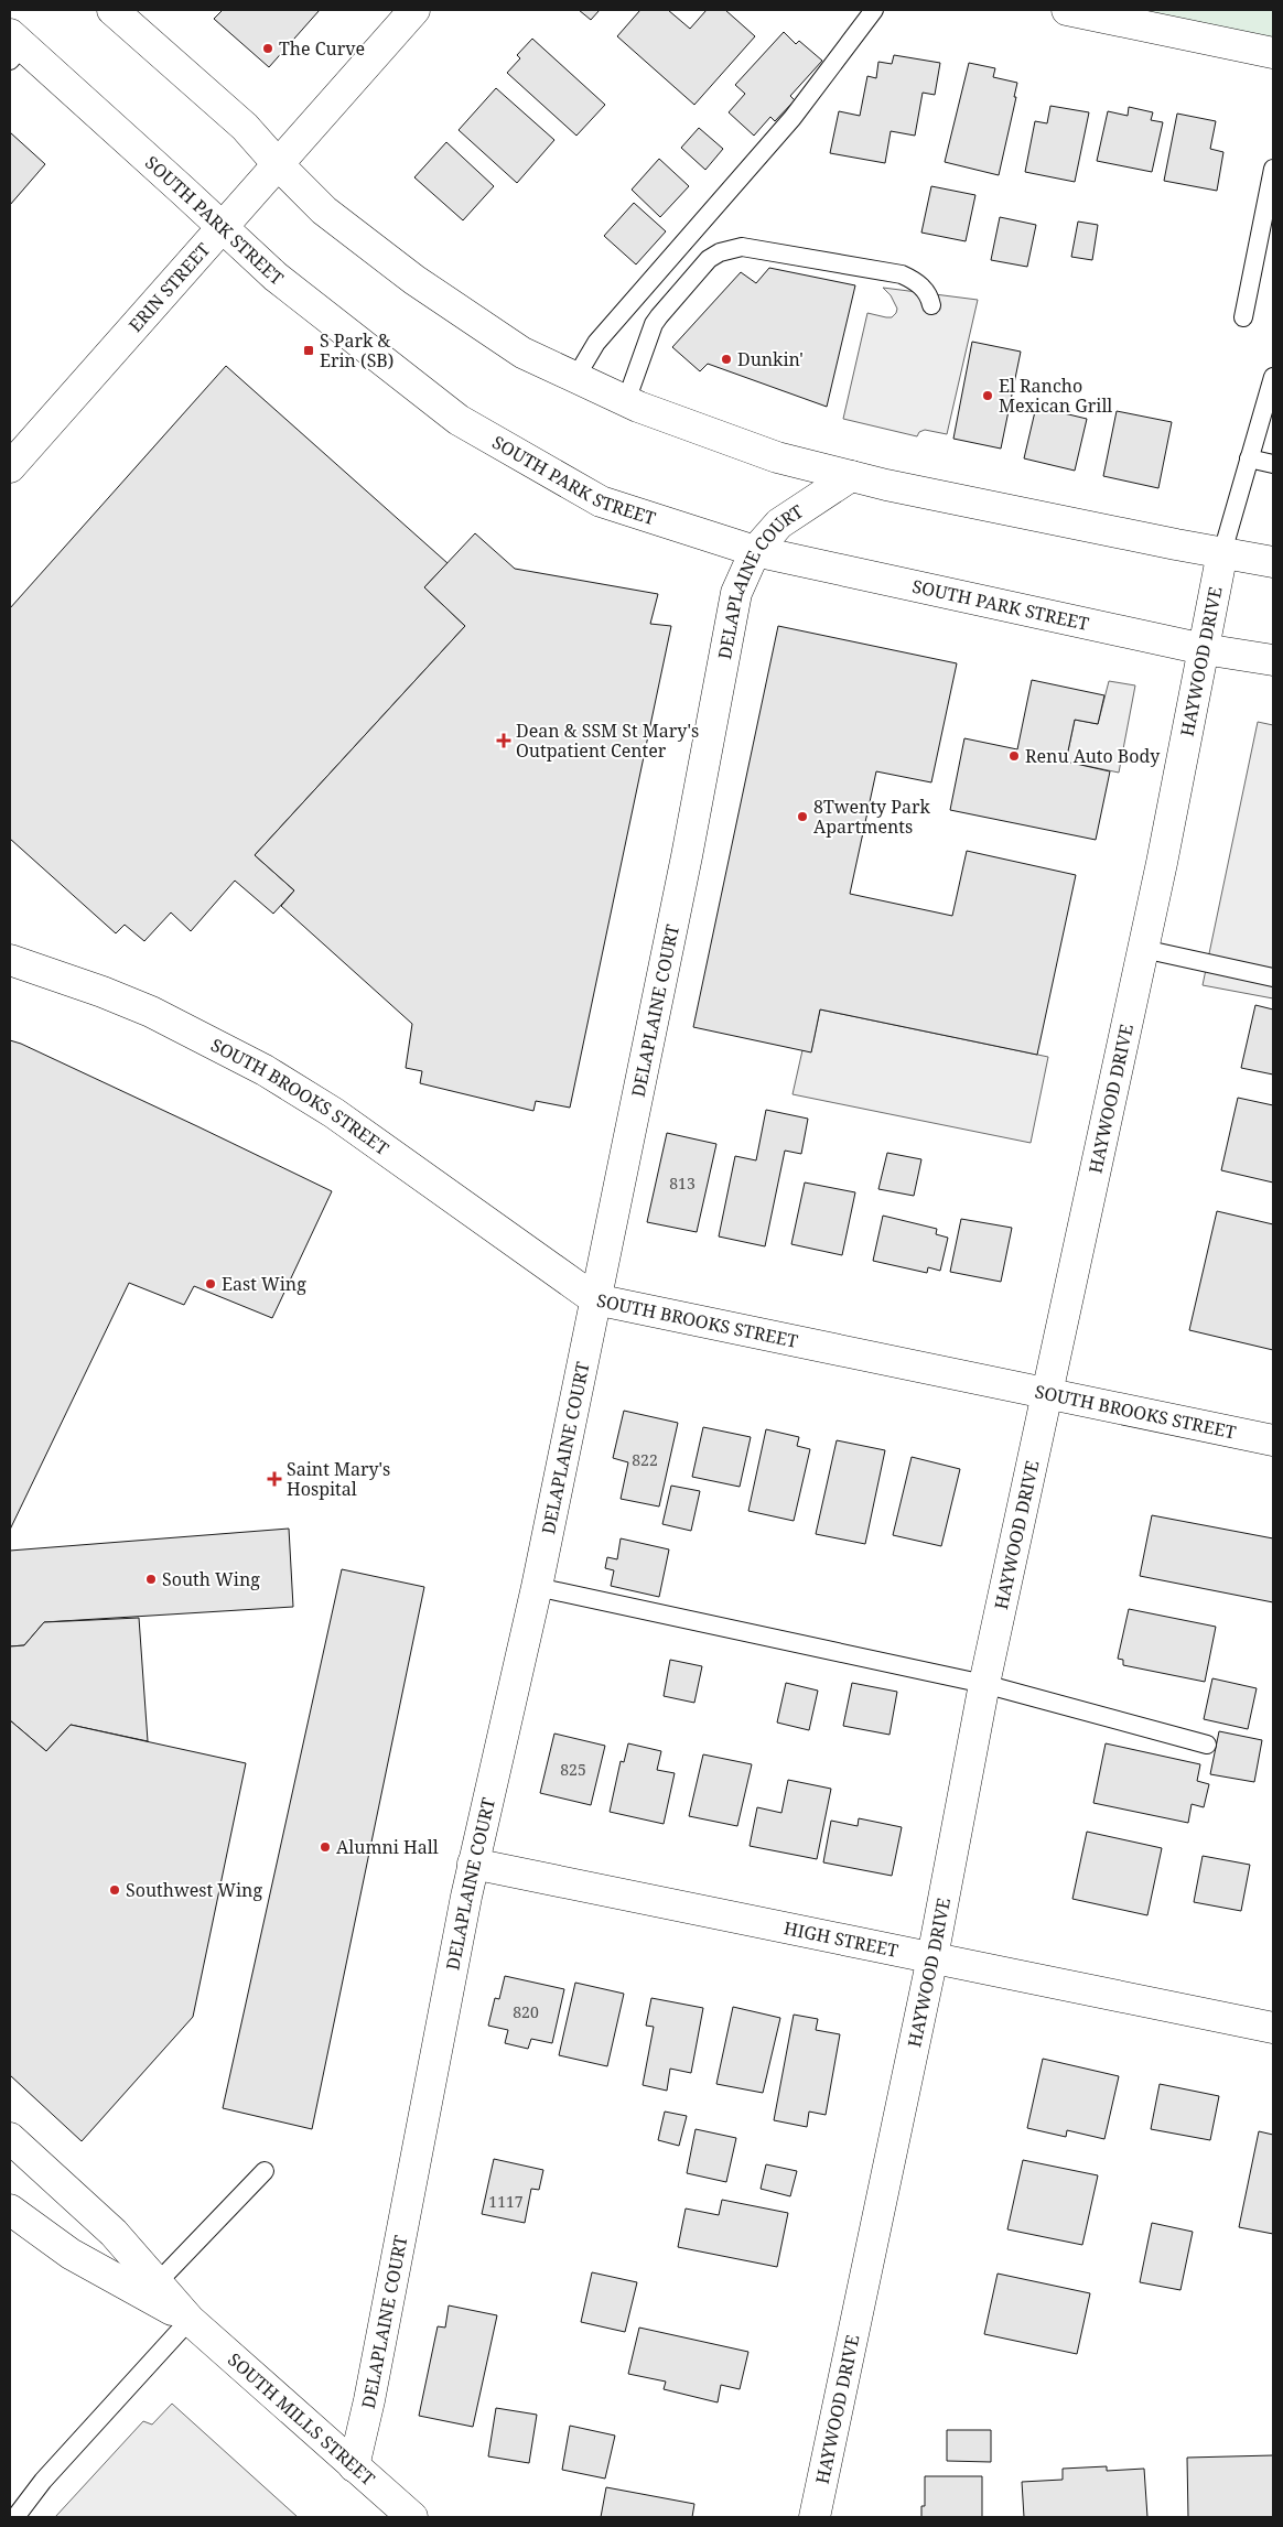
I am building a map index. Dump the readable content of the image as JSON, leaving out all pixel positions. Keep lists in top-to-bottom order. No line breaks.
{"streets":{"street":["SOUTH PARK STREET","ERIN STREET","DELAPLAINE COURT","HAYWOOD DRIVE","SOUTH BROOKS STREET","HIGH STREET","SOUTH MILLS STREET"]},"crossings":[["SOUTH PARK STREET","ERIN STREET"],["SOUTH PARK STREET","DELAPLAINE COURT"],["SOUTH PARK STREET","HAYWOOD DRIVE"],["DELAPLAINE COURT","SOUTH BROOKS STREET"],["DELAPLAINE COURT","HIGH STREET"],["DELAPLAINE COURT","SOUTH MILLS STREET"],["HAYWOOD DRIVE","SOUTH BROOKS STREET"],["HAYWOOD DRIVE","HIGH STREET"]],"places":{"other":["The Curve","Dunkin'","El Rancho Mexican Grill","Renu Auto Body","8Twenty Park Apartments","East Wing","South Wing","Alumni Hall","Southwest Wing"],"transit":["S Park & Erin (SB)"],"health":["Dean & SSM St Mary's Outpatient Center","Saint Mary's Hospital"]},"house_numbers":["813","822","825","820","1117"]}
